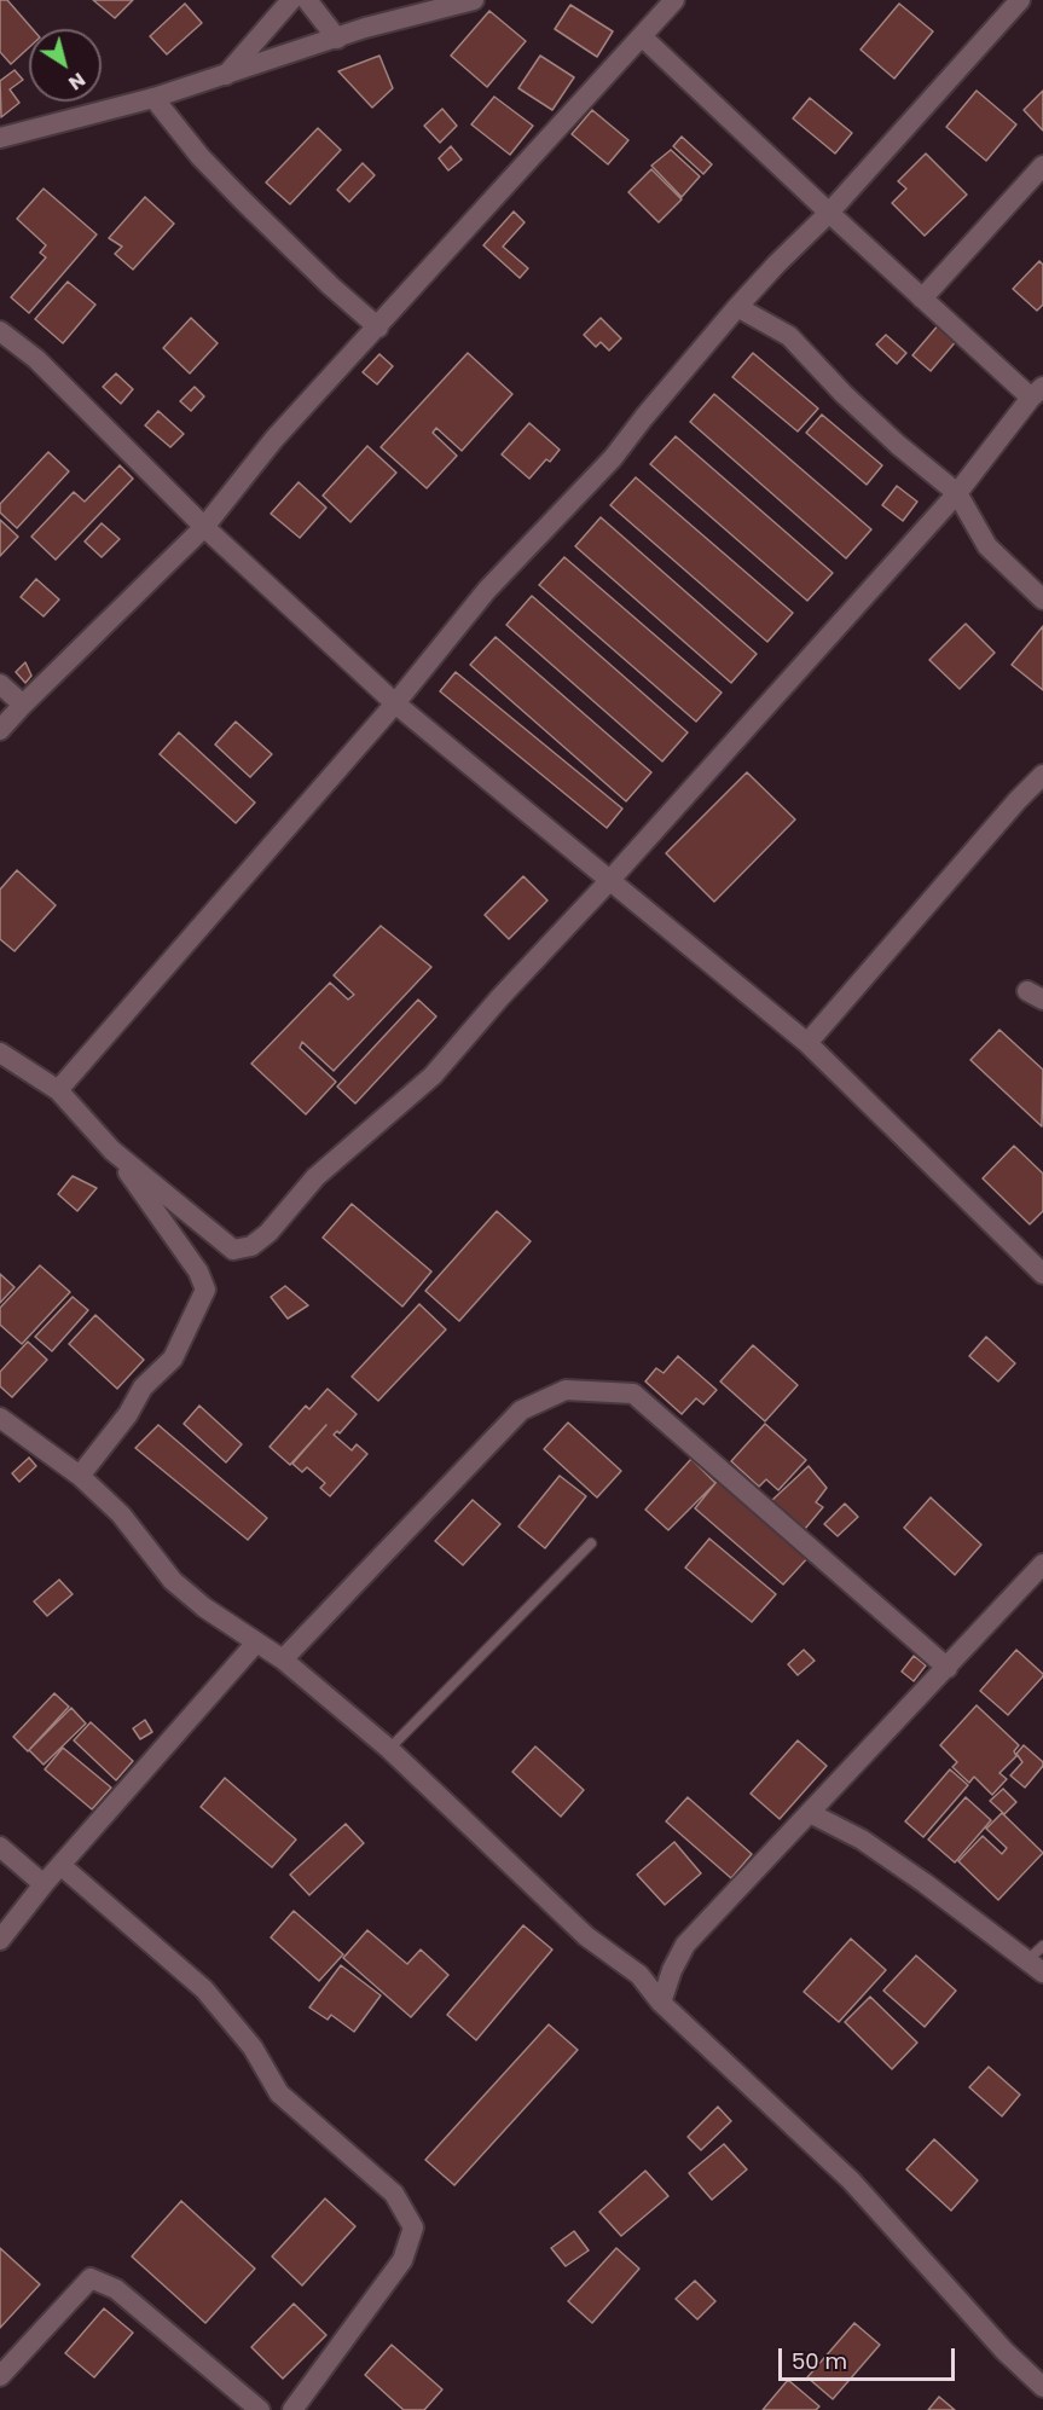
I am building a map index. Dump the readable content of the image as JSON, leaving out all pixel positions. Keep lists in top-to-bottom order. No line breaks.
{"scale_bar":"50 m","north":"bottom right"}
